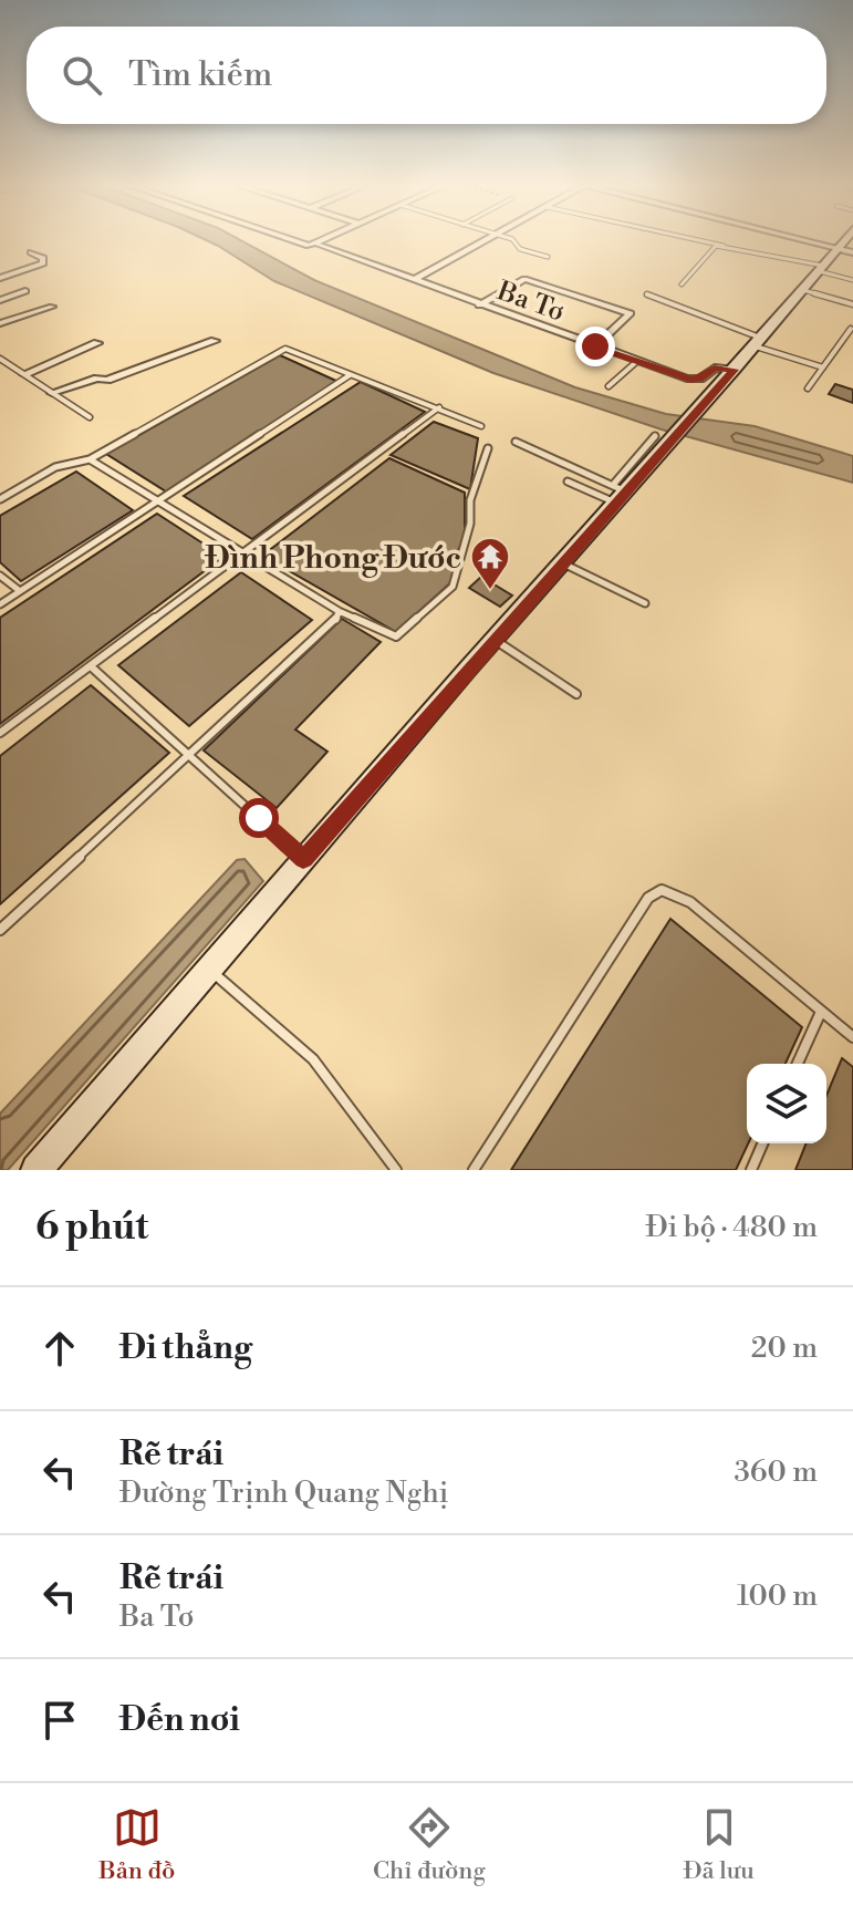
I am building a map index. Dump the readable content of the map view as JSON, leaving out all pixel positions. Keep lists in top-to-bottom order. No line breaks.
{"streets":{"street":["Ba Tơ"]},"places":{"temple":["Đình Phong Đước"]},"page":{"search":"Tìm kiếm","heading":["6 phút","Đi bộ · 480 m"],"list":[["Đi thẳng","20 m"],["Rẽ trái","Đường Trịnh Quang Nghị","360 m"],["Rẽ trái","Ba Tơ","100 m"],"Đến nơi"],"nav":["Bản đồ","Chỉ đường","Đã lưu"]}}
